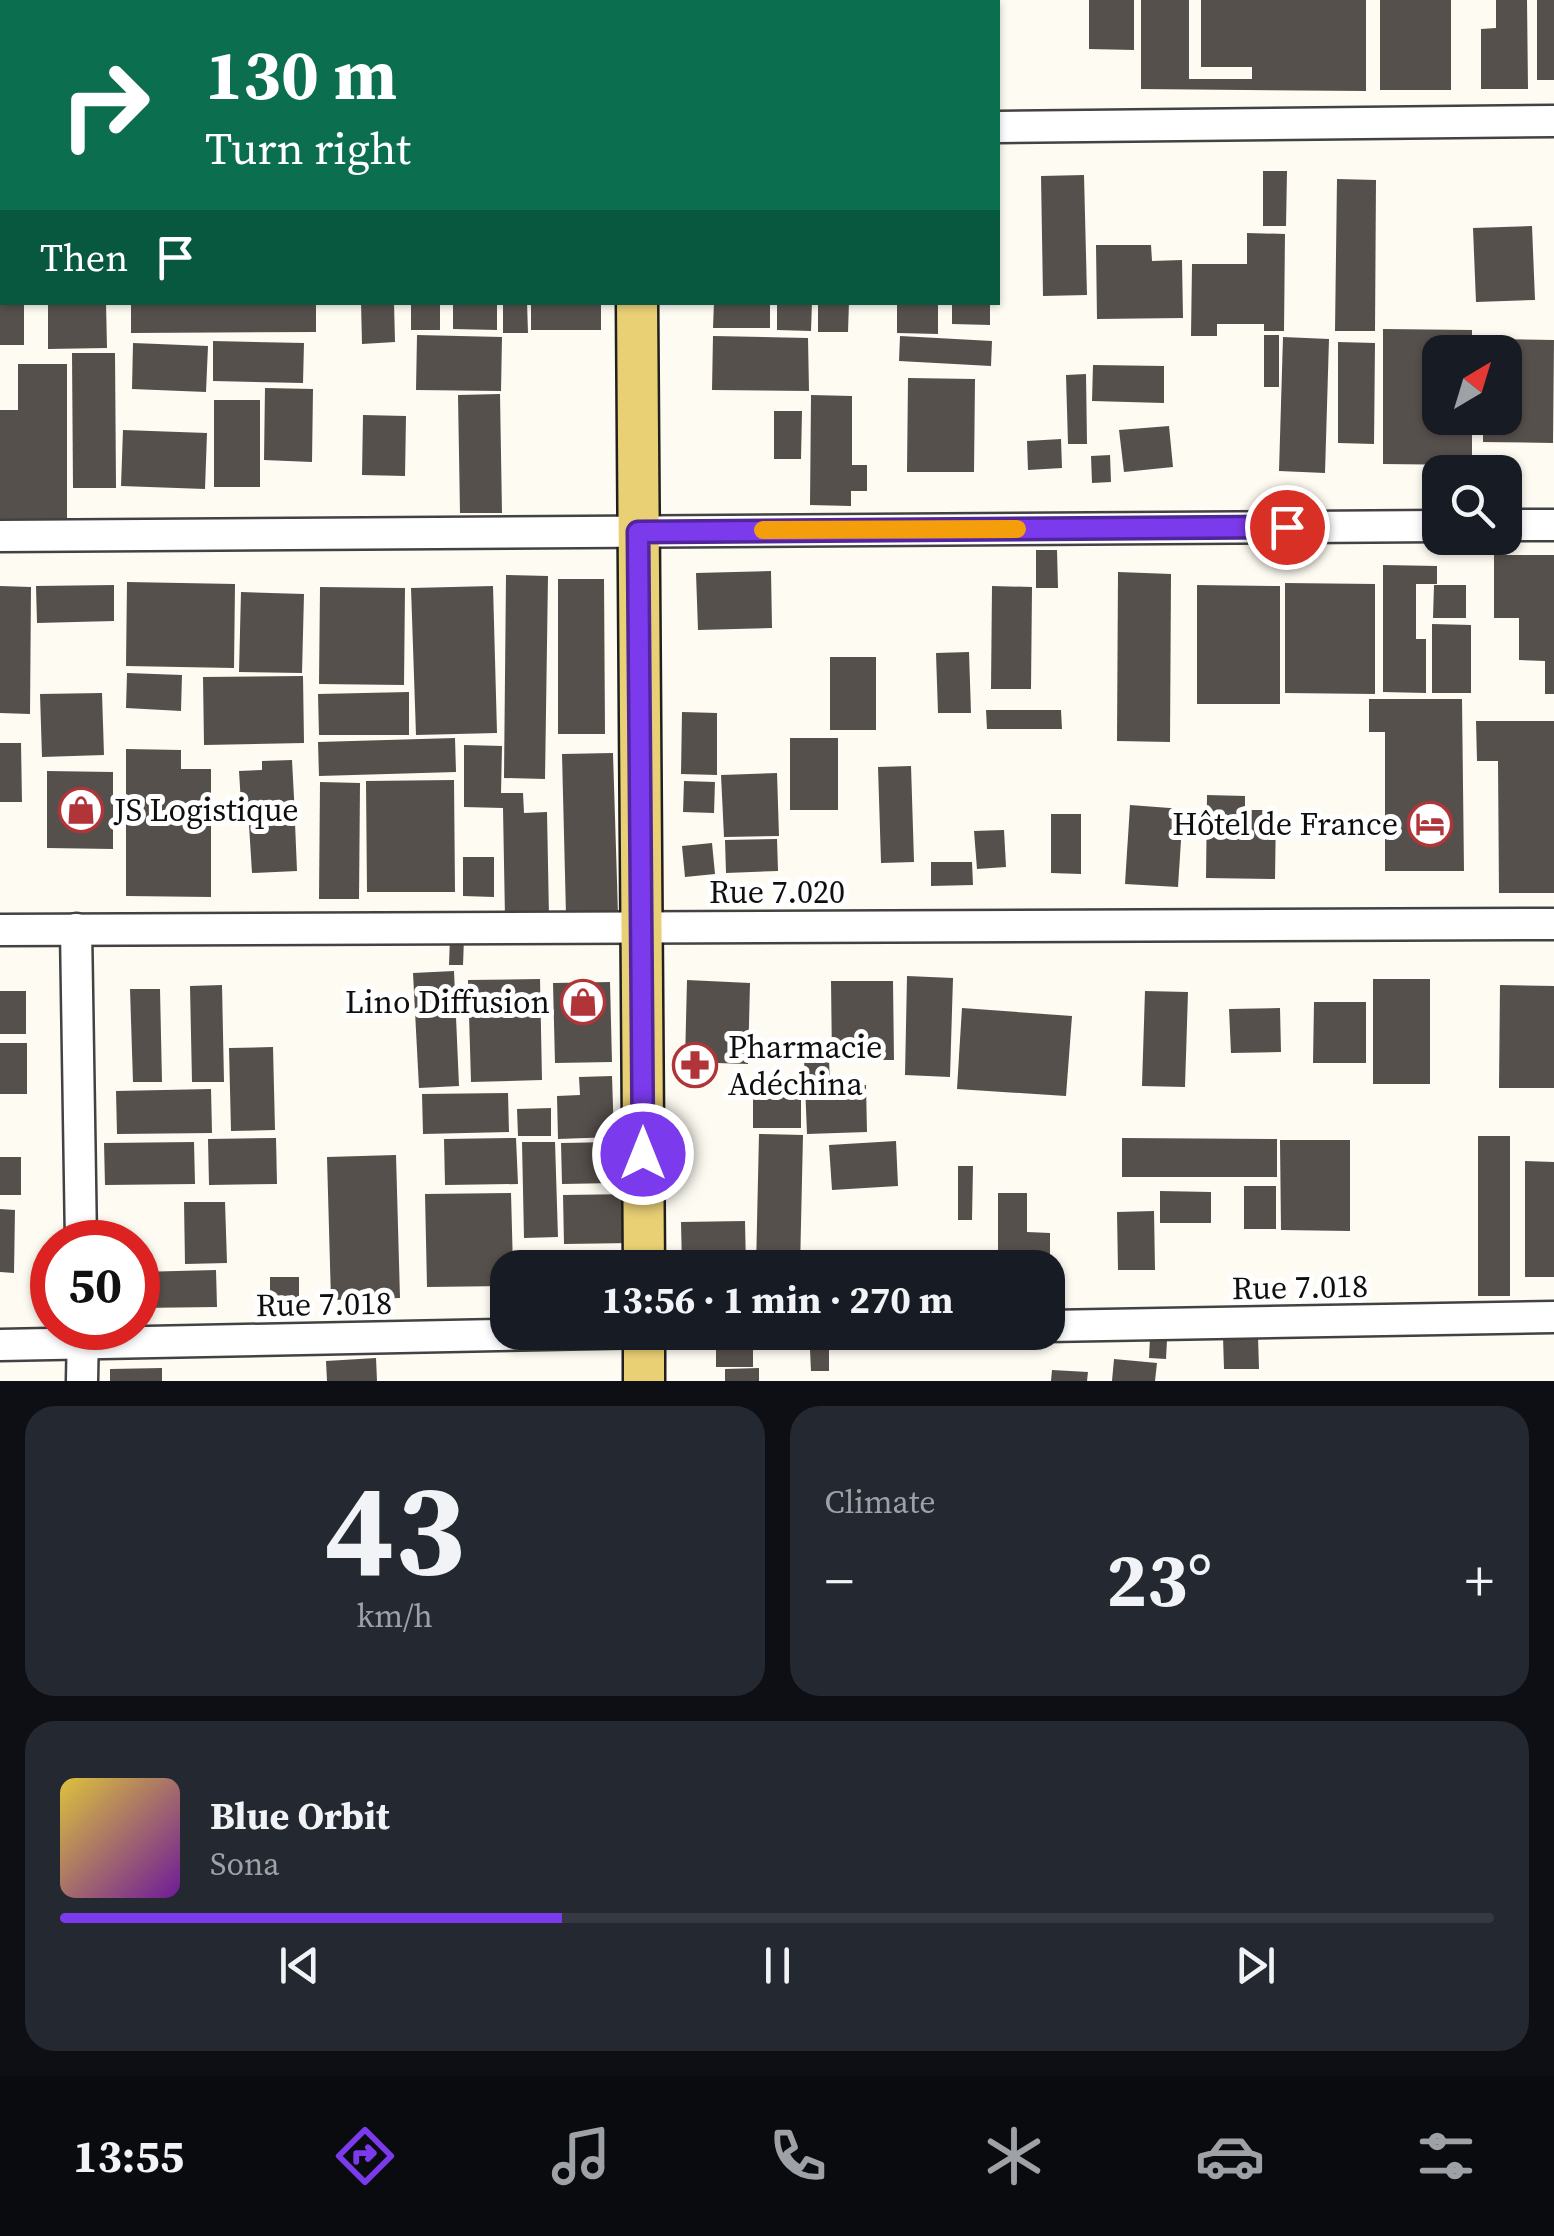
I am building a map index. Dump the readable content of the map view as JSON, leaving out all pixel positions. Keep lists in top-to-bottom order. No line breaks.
{"streets":{"street":["Rue 7.020","Rue 7.018"]},"places":{"shop":["JS Logistique","Lino Diffusion"],"hotel":["Hôtel de France"],"pharmacy":["Pharmacie Adéchina"]},"north":"top right","page":{"turn":["130 m","Turn right"],"then":"Then","limit":"50","trip":"13:56 · 1 min · 270 m","tile":[["43","km/h"],"Climate"],"heat":["−","23°","+"],"song":["Blue Orbit","Sona"],"tabs":"13:55"}}
